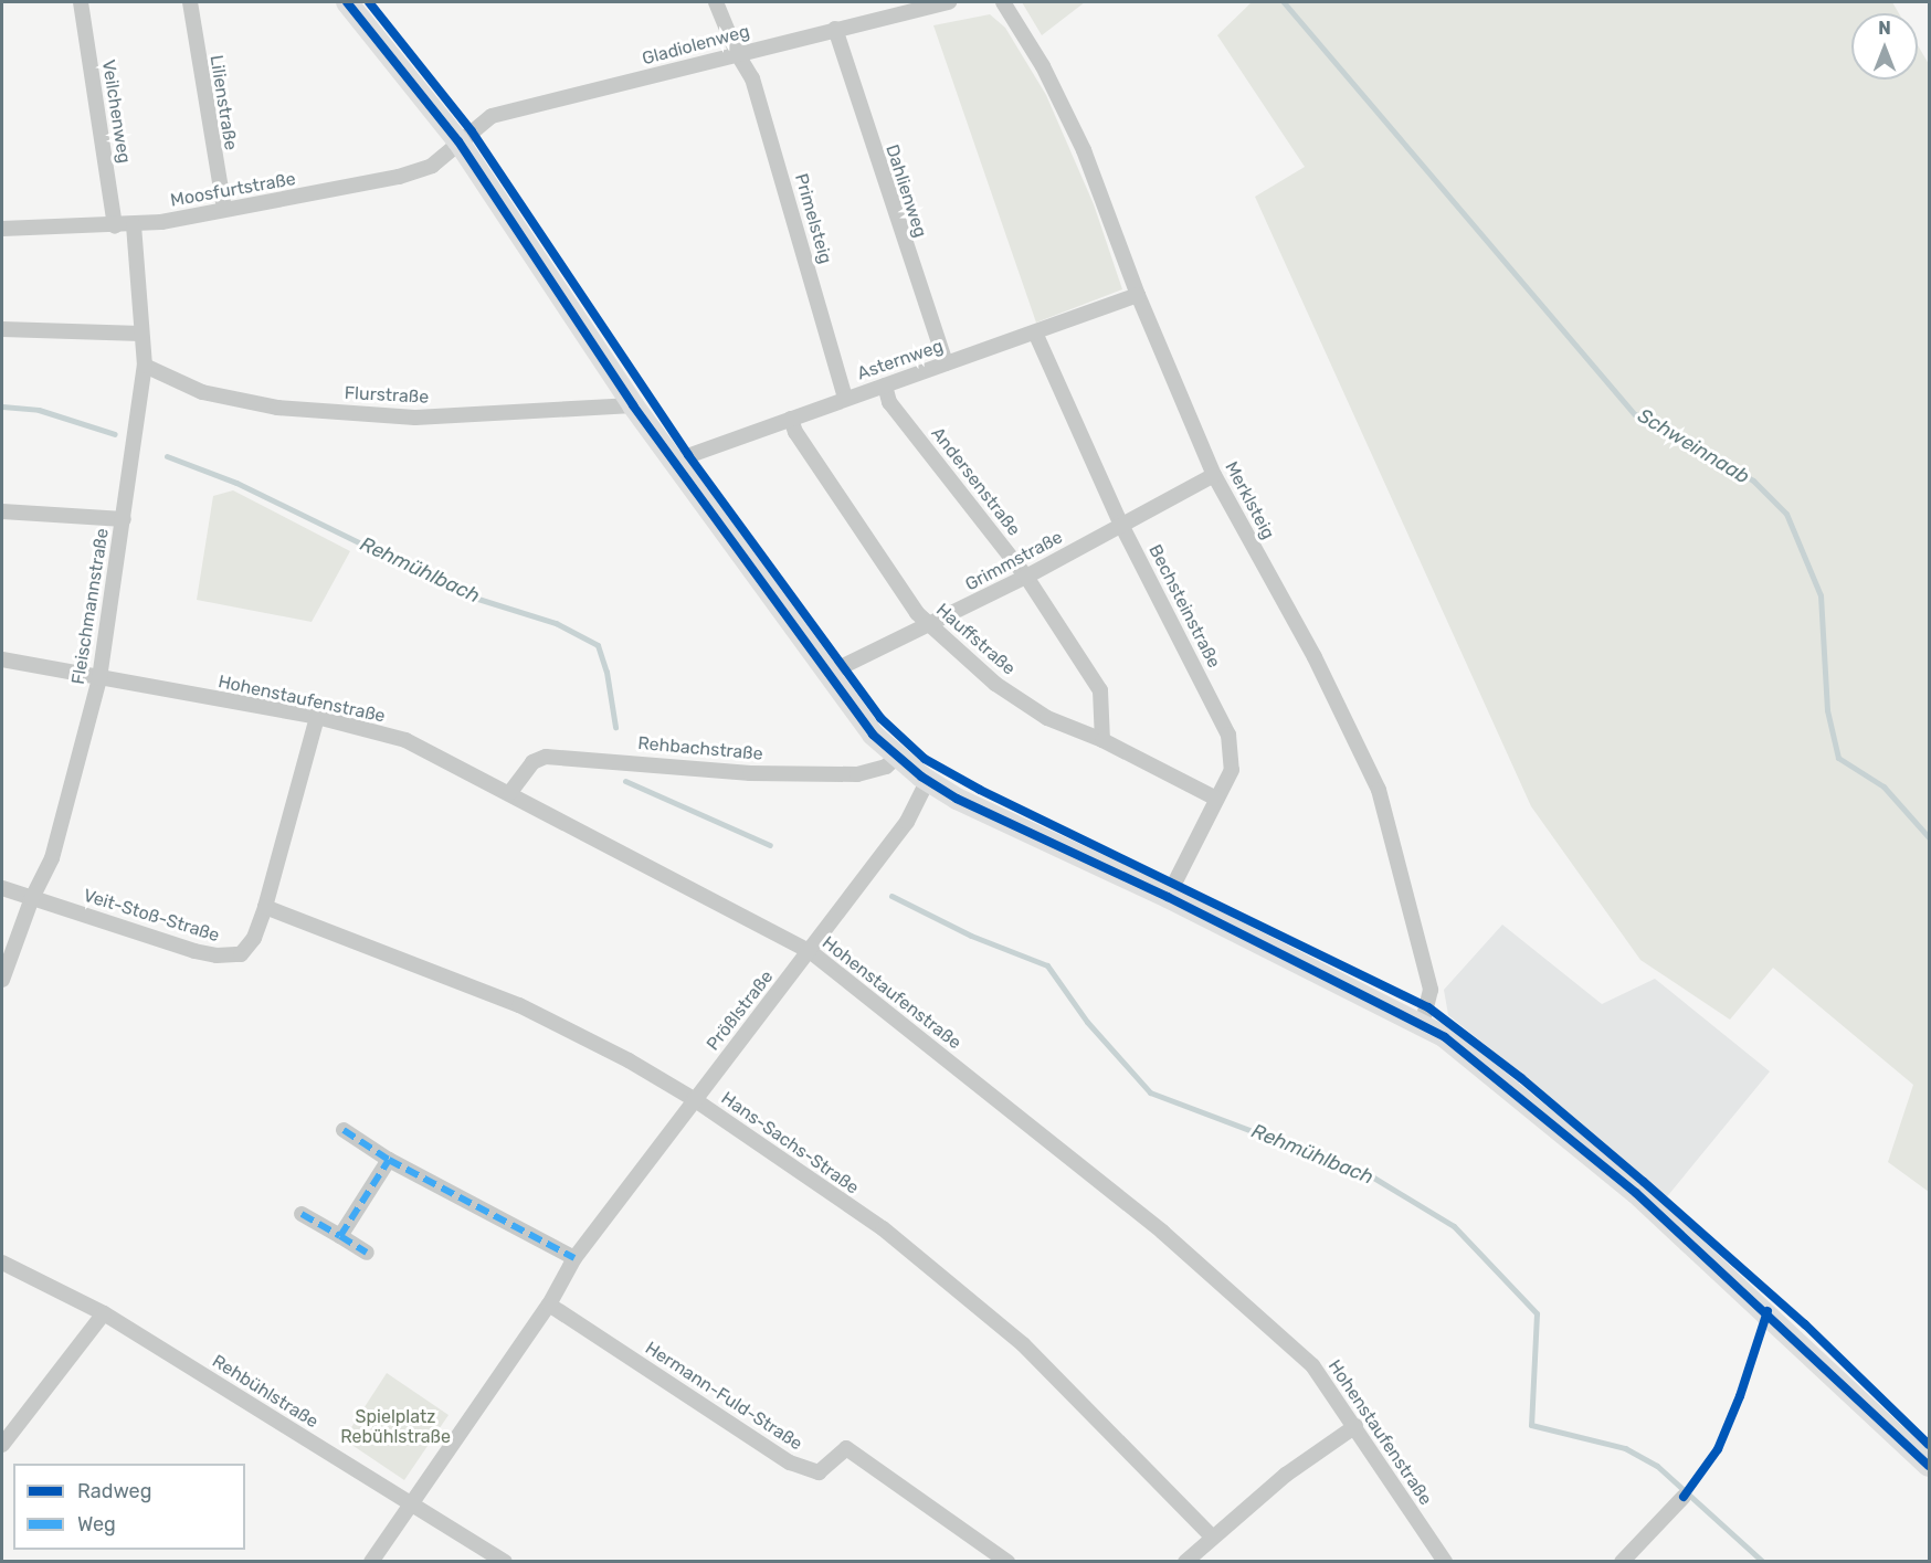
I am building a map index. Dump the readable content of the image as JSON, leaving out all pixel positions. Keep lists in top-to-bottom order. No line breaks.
{"streets":{"street":["Gladiolenweg","Lilienstraße","Veilchenweg","Moosfurtstraße","Dahlienweg","Primelsteig","Asternweg","Flurstraße","Andersenstraße","Merklsteig","Grimmstraße","Fleischmannstraße","Bechsteinstraße","Hauffstraße","Hohenstaufenstraße","Rehbachstraße","Veit-Stoß-Straße","Prößlstraße","Hans-Sachs-Straße","Rehbühlstraße","Hermann-Fuld-Straße"]},"crossings":[["Gladiolenweg","Moosfurtstraße"],["Gladiolenweg","Dahlienweg"],["Gladiolenweg","Primelsteig"],["Lilienstraße","Moosfurtstraße"],["Veilchenweg","Moosfurtstraße"],["Moosfurtstraße","Fleischmannstraße"],["Dahlienweg","Asternweg"],["Primelsteig","Asternweg"],["Asternweg","Andersenstraße"],["Asternweg","Merklsteig"],["Asternweg","Bechsteinstraße"],["Asternweg","Hauffstraße"],["Flurstraße","Fleischmannstraße"],["Andersenstraße","Grimmstraße"],["Andersenstraße","Hauffstraße"],["Merklsteig","Grimmstraße"],["Grimmstraße","Bechsteinstraße"],["Grimmstraße","Hauffstraße"],["Fleischmannstraße","Hohenstaufenstraße"],["Fleischmannstraße","Veit-Stoß-Straße"],["Bechsteinstraße","Hauffstraße"],["Hohenstaufenstraße","Rehbachstraße"],["Hohenstaufenstraße","Veit-Stoß-Straße"],["Hohenstaufenstraße","Prößlstraße"],["Veit-Stoß-Straße","Hans-Sachs-Straße"],["Prößlstraße","Hans-Sachs-Straße"],["Prößlstraße","Rehbühlstraße"],["Prößlstraße","Hermann-Fuld-Straße"]],"water":["Schweinnaab","Rehmühlbach"],"parks":["Spielplatz Rebühlstraße"],"legend":["Radweg","Weg"],"north":"top"}
